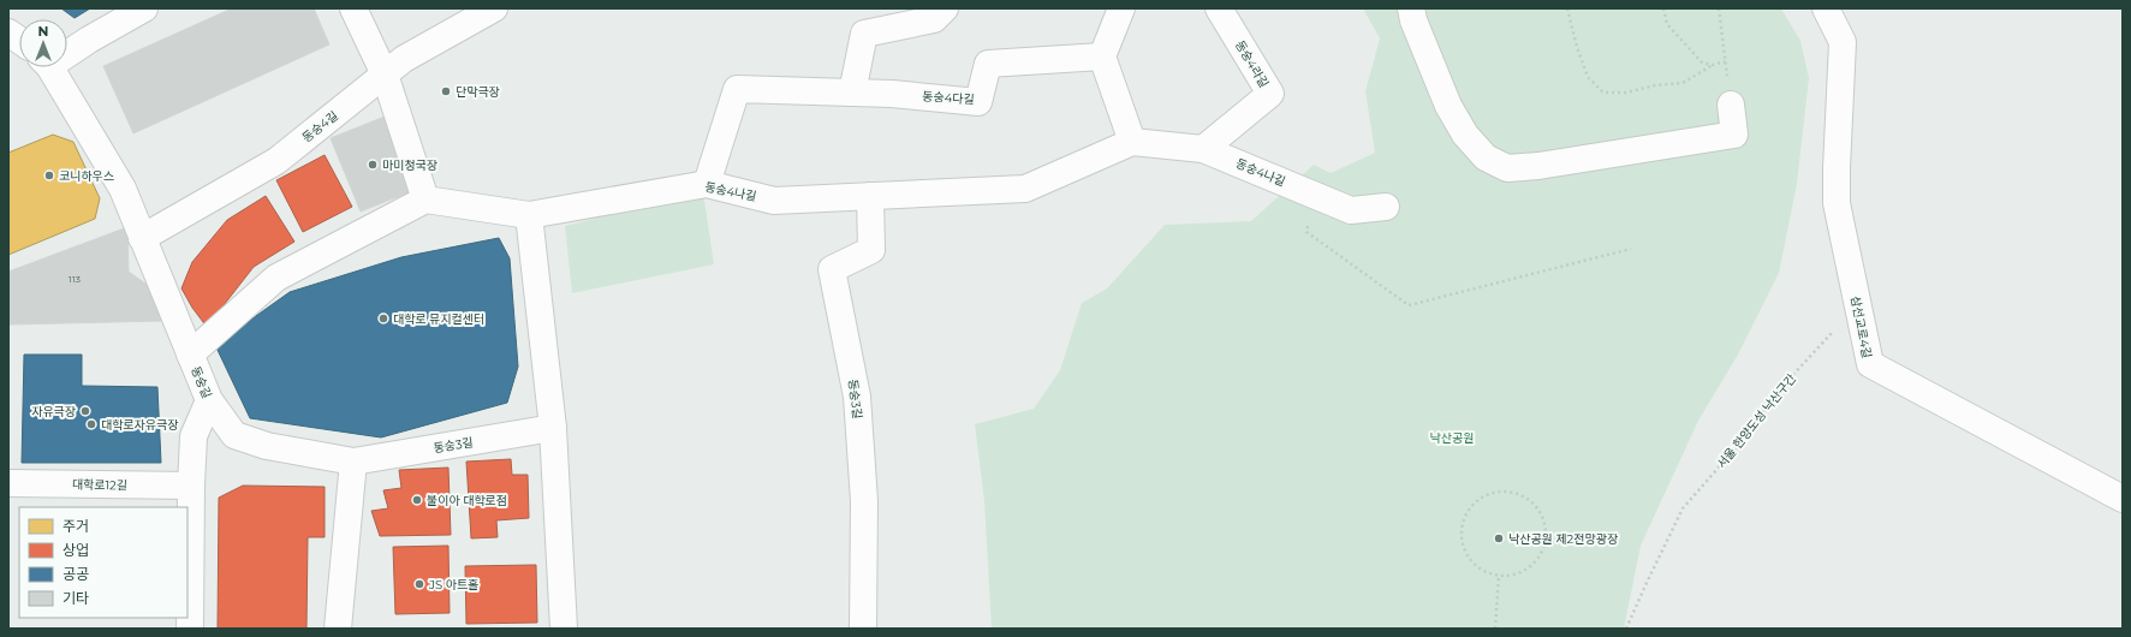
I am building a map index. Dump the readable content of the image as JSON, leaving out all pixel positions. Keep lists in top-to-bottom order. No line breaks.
{"streets":{"lane":["동숭4라길","동숭4다길","동숭4길","동숭4나길","삼선교로4길","동숭길","동숭3길","대학로12길"],"path":["서울 한양도성 낙산구간"]},"crossings":[["동숭4라길","동숭4나길"],["동숭4다길","동숭4나길"],["동숭4길","동숭길"],["동숭4나길","동숭3길"],["동숭길","동숭3길"]],"parks":["낙산공원"],"places":["단막극장","마미청국장","코니하우스","대학로 뮤지컬센터","자유극장","대학로자유극장","불이아 대학로점","낙산공원 제2전망광장","JS 아트홀"],"house_numbers":["113"],"legend":["주거","상업","공공","기타"],"north":"top"}
